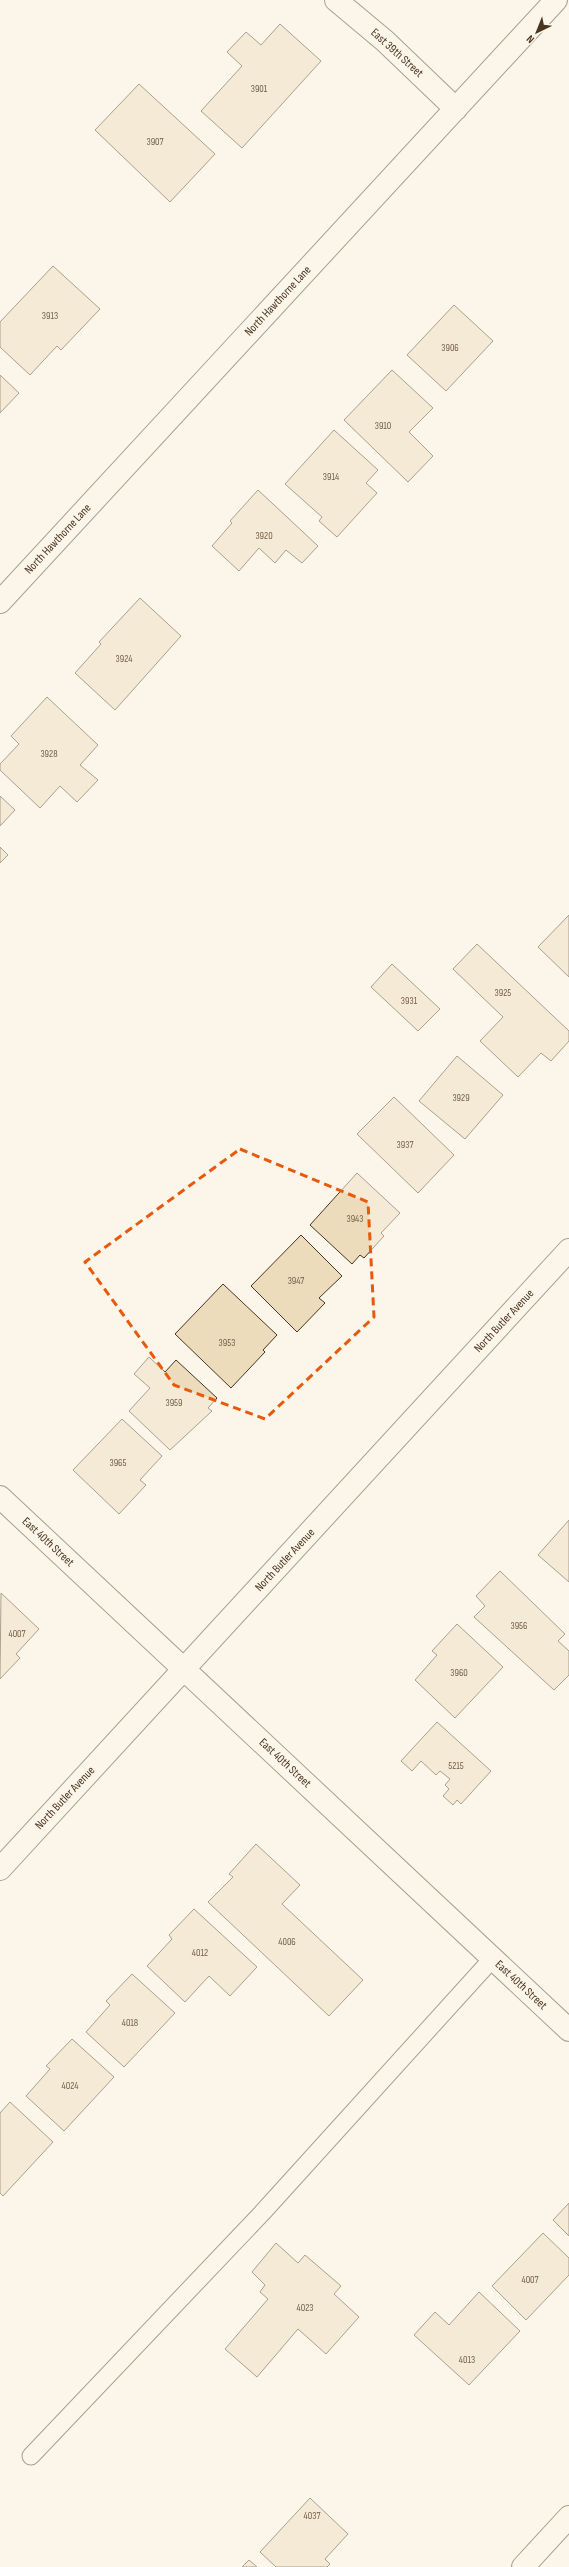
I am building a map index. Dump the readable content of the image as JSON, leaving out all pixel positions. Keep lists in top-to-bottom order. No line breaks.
{"streets":{"street":["East 39th Street","North Hawthorne Lane","North Butler Avenue","East 40th Street"]},"crossings":[["East 39th Street","North Hawthorne Lane"],["North Butler Avenue","East 40th Street"]],"house_numbers":["3901","3907","3913","3906","3910","3914","3920","3924","3928","3925","3931","3929","3937","3943","3947","3953","3959","3965","3956","4007","3960","5215","4006","4012","4018","4024","4007","4023","4013","4037"],"north":"bottom left"}
